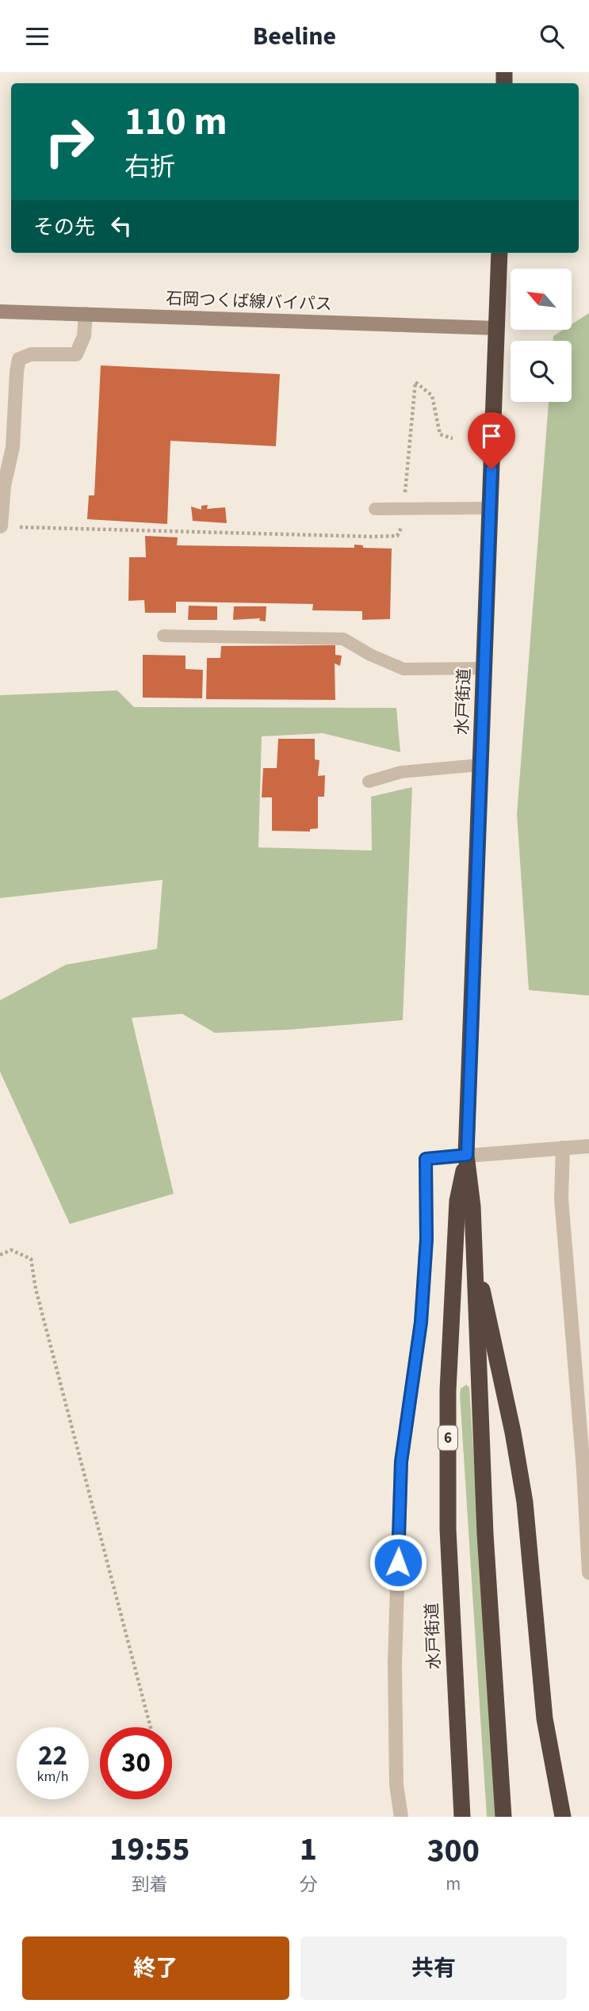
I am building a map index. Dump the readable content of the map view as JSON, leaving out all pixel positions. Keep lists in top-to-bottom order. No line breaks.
{"streets":{"highway":["水戸街道","6"],"main road":["石岡つくば線バイパス"]},"crossings":[["石岡つくば線バイパス","水戸街道"]],"north":"top left","page":{"header":"Beeline","turn":["110 m","右折"],"then":"その先","speed":"22 km/h","limit":"30","eta":["19:55","到着","1","分","300","m"],"buttons":["終了","共有"]}}
